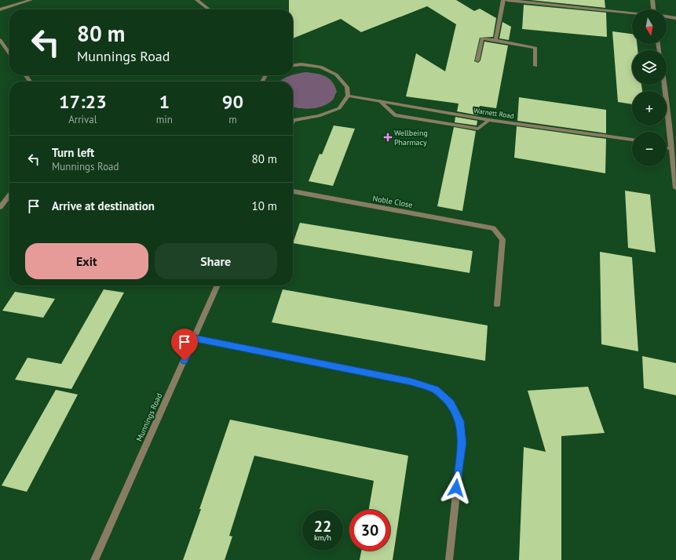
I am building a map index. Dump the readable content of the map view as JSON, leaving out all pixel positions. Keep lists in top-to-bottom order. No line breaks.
{"streets":{"street":["Warnett Road","Noble Close","Munnings Road"]},"places":{"health":["Wellbeing Pharmacy"]},"north":"bottom","page":{"map_buttons":["+","−"],"turn":["80 m","Munnings Road"],"eta":["17:23","Arrival","1","min","90","m"],"list":[{"name":"Turn left","note":"Munnings Road","value":"80 m"},{"name":"Arrive at destination","value":"10 m"}],"buttons":["Exit","Share"],"speed":"22 km/h","limit":"30"}}
